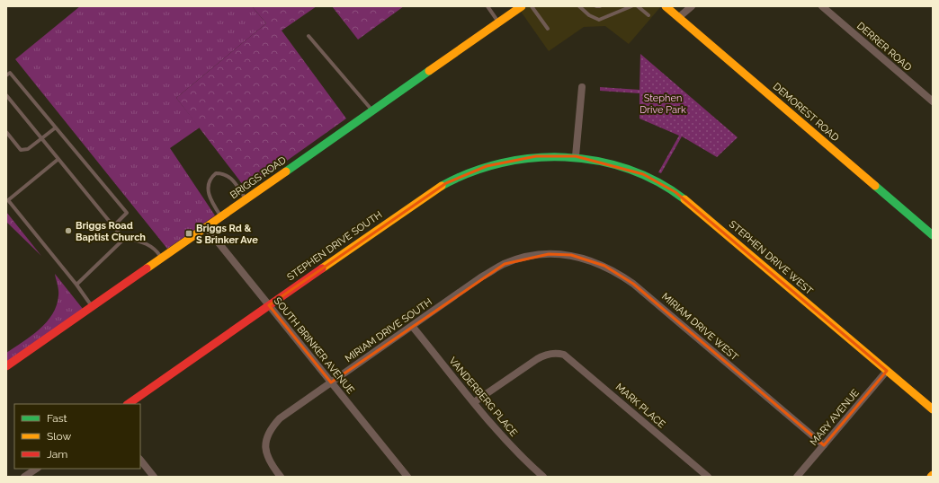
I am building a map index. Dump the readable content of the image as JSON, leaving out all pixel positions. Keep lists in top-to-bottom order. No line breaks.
{"streets":{"street":["DERRER ROAD","DEMOREST ROAD","BRIGGS ROAD","STEPHEN DRIVE SOUTH","STEPHEN DRIVE WEST","MIRIAM DRIVE WEST","MIRIAM DRIVE SOUTH","SOUTH BRINKER AVENUE","VANDERBERG PLACE","MARK PLACE","MARY AVENUE"]},"crossings":[["BRIGGS ROAD","SOUTH BRINKER AVENUE"],["STEPHEN DRIVE SOUTH","STEPHEN DRIVE WEST"],["STEPHEN DRIVE SOUTH","SOUTH BRINKER AVENUE"],["STEPHEN DRIVE WEST","MARY AVENUE"],["MIRIAM DRIVE WEST","MIRIAM DRIVE SOUTH"],["MIRIAM DRIVE WEST","MARY AVENUE"],["MIRIAM DRIVE SOUTH","SOUTH BRINKER AVENUE"],["MIRIAM DRIVE SOUTH","VANDERBERG PLACE"],["VANDERBERG PLACE","MARK PLACE"]],"parks":["Stephen Drive Park"],"places":{"other":["Briggs Road Baptist Church"],"transit":["Briggs Rd & S Brinker Ave"]},"legend":["Fast","Slow","Jam"]}
